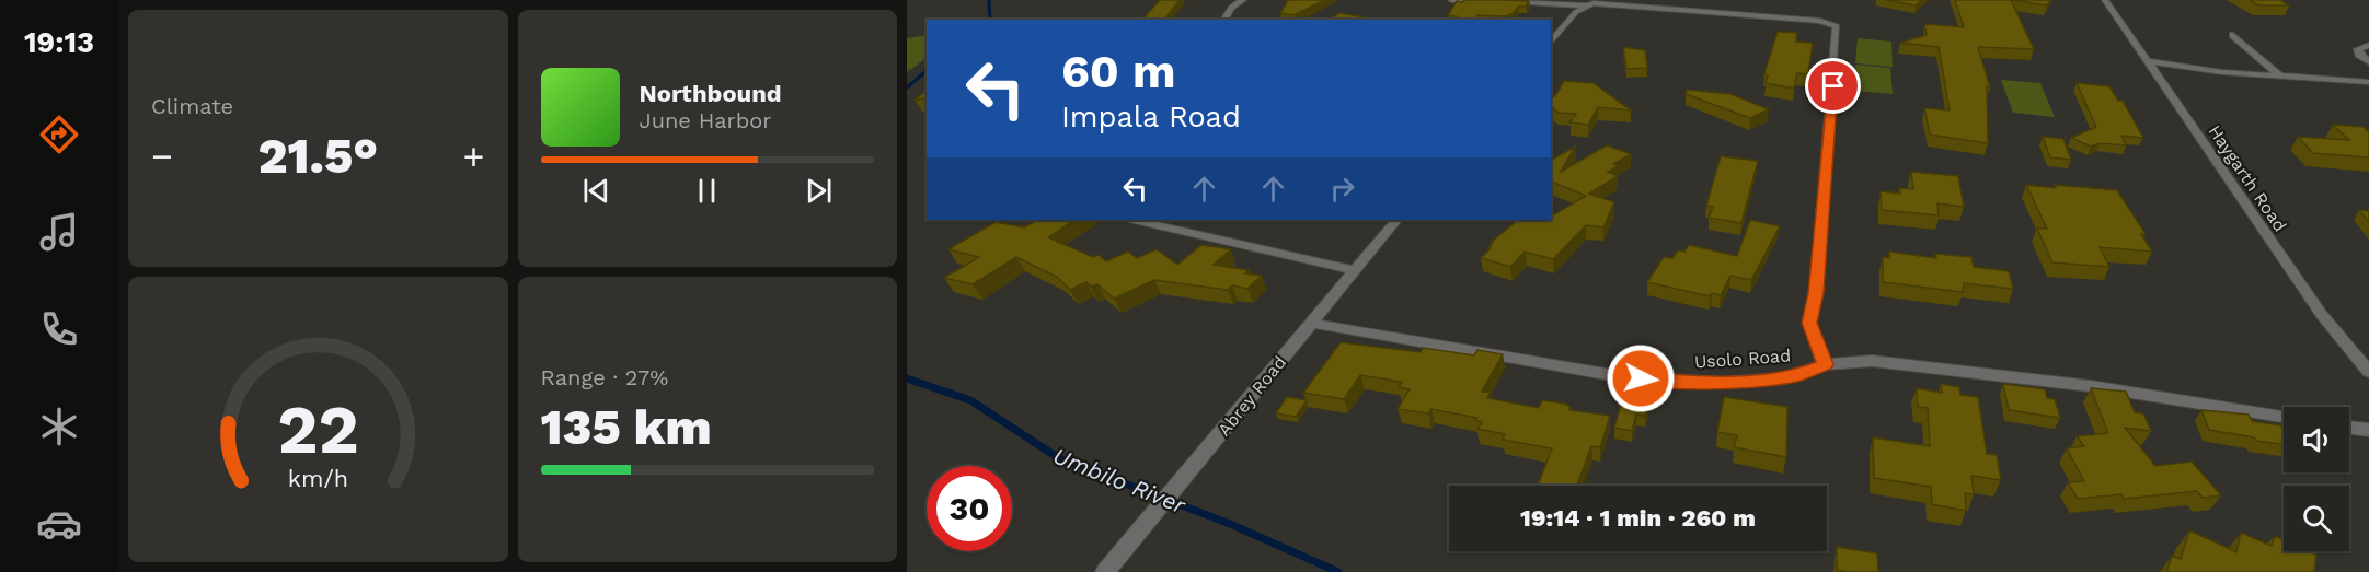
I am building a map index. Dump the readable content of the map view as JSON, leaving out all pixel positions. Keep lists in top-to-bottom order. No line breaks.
{"streets":{"street":["Haygarth Road","Usolo Road","Abrey Road"]},"crossings":[["Usolo Road","Abrey Road"]],"water":["Umbilo River"],"page":{"tabs":"19:13","tile":["Climate",["Range · 27%","135 km"]],"turn":["60 m","Impala Road"],"song":["Northbound","June Harbor"],"heat":["−","21.5°","+"],"limit":"30","trip":"19:14 · 1 min · 260 m","gauge":["22","km/h"]}}
